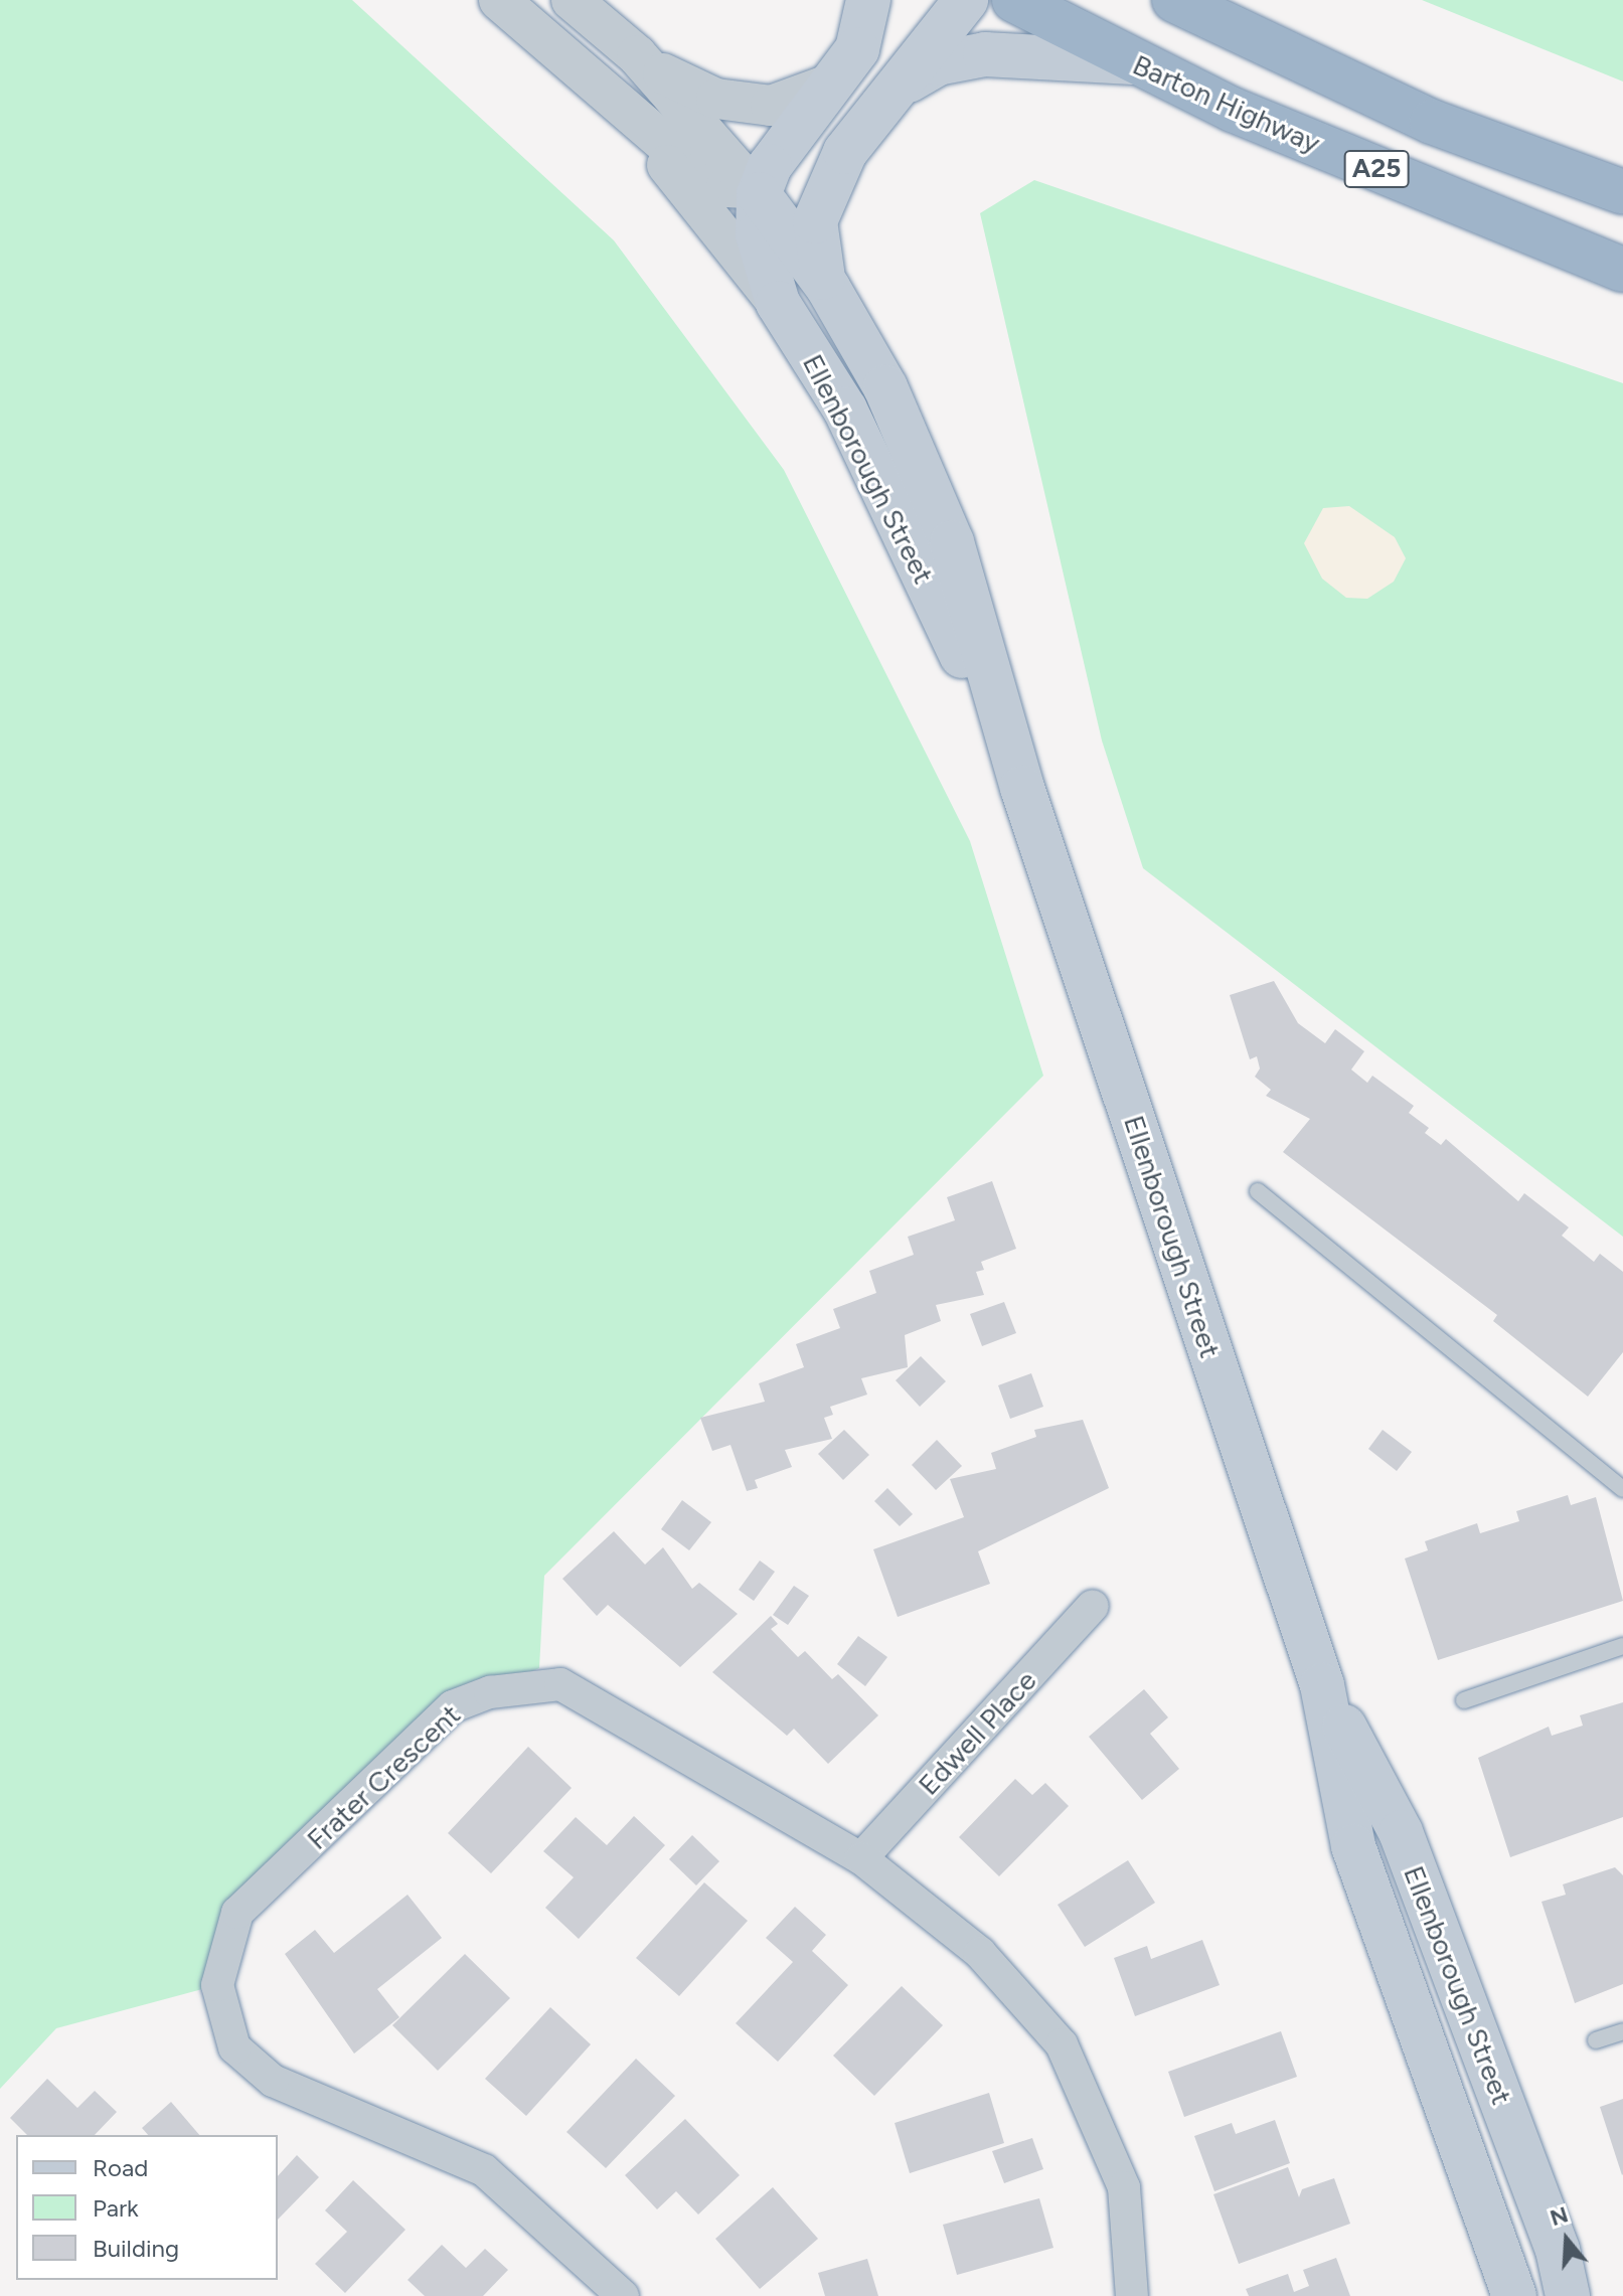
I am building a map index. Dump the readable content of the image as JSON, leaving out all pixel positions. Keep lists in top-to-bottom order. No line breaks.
{"streets":{"highway":["Barton Highway","A25"],"main road":["Ellenborough Street"],"street":["Edwell Place","Frater Crescent"]},"crossings":[["Edwell Place","Frater Crescent"]],"legend":["Road","Park","Building"],"north":"top"}
